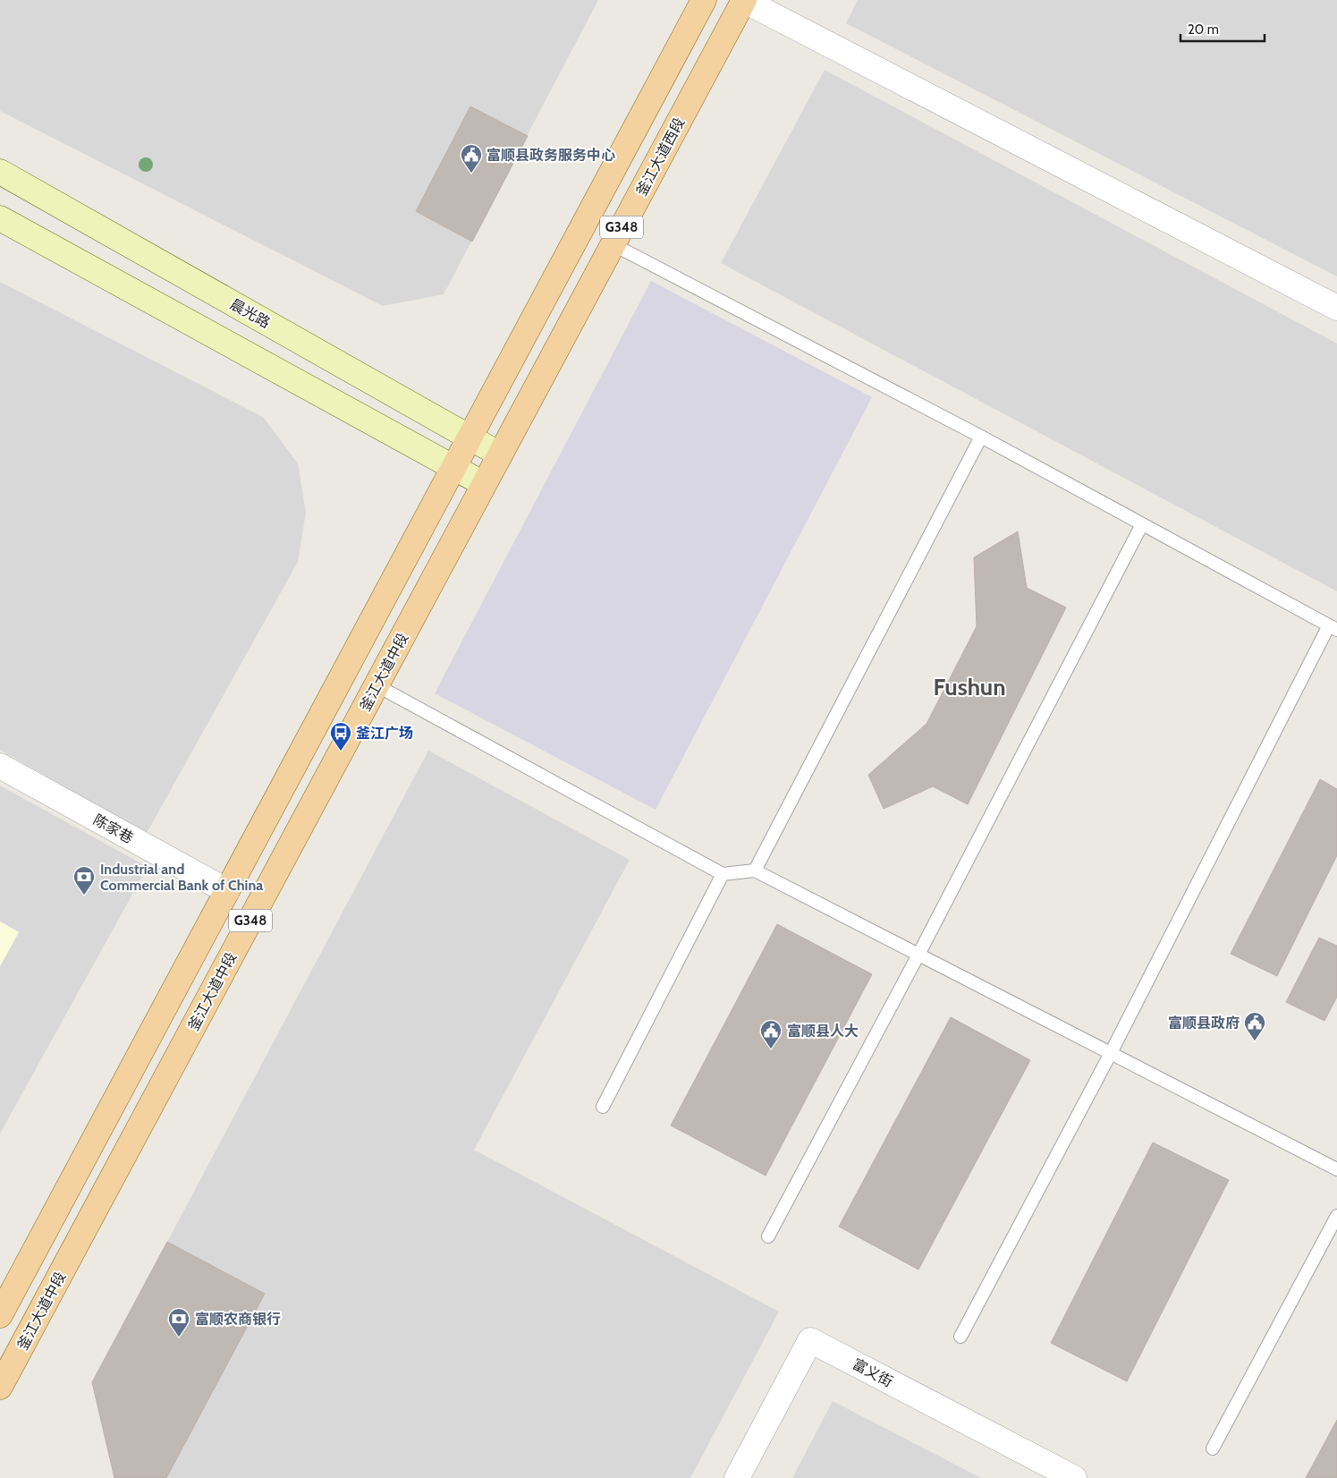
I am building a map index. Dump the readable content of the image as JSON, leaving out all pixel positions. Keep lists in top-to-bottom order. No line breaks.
{"streets":{"main road":["釜江大道西段","G348","晨光路","釜江大道中段"],"street":["陈家巷","富义街"]},"crossings":[["釜江大道西段","晨光路"],["釜江大道西段","釜江大道中段"],["G348","晨光路"],["G348","陈家巷"],["晨光路","釜江大道中段"]],"districts":["Fushun"],"places":{"public building":["富顺县政务服务中心","富顺县政府","富顺县人大"],"bus stop":["釜江广场"],"bank":["Industrial and Commercial Bank of China","富顺农商银行"]},"scale_bar":"20 m"}
